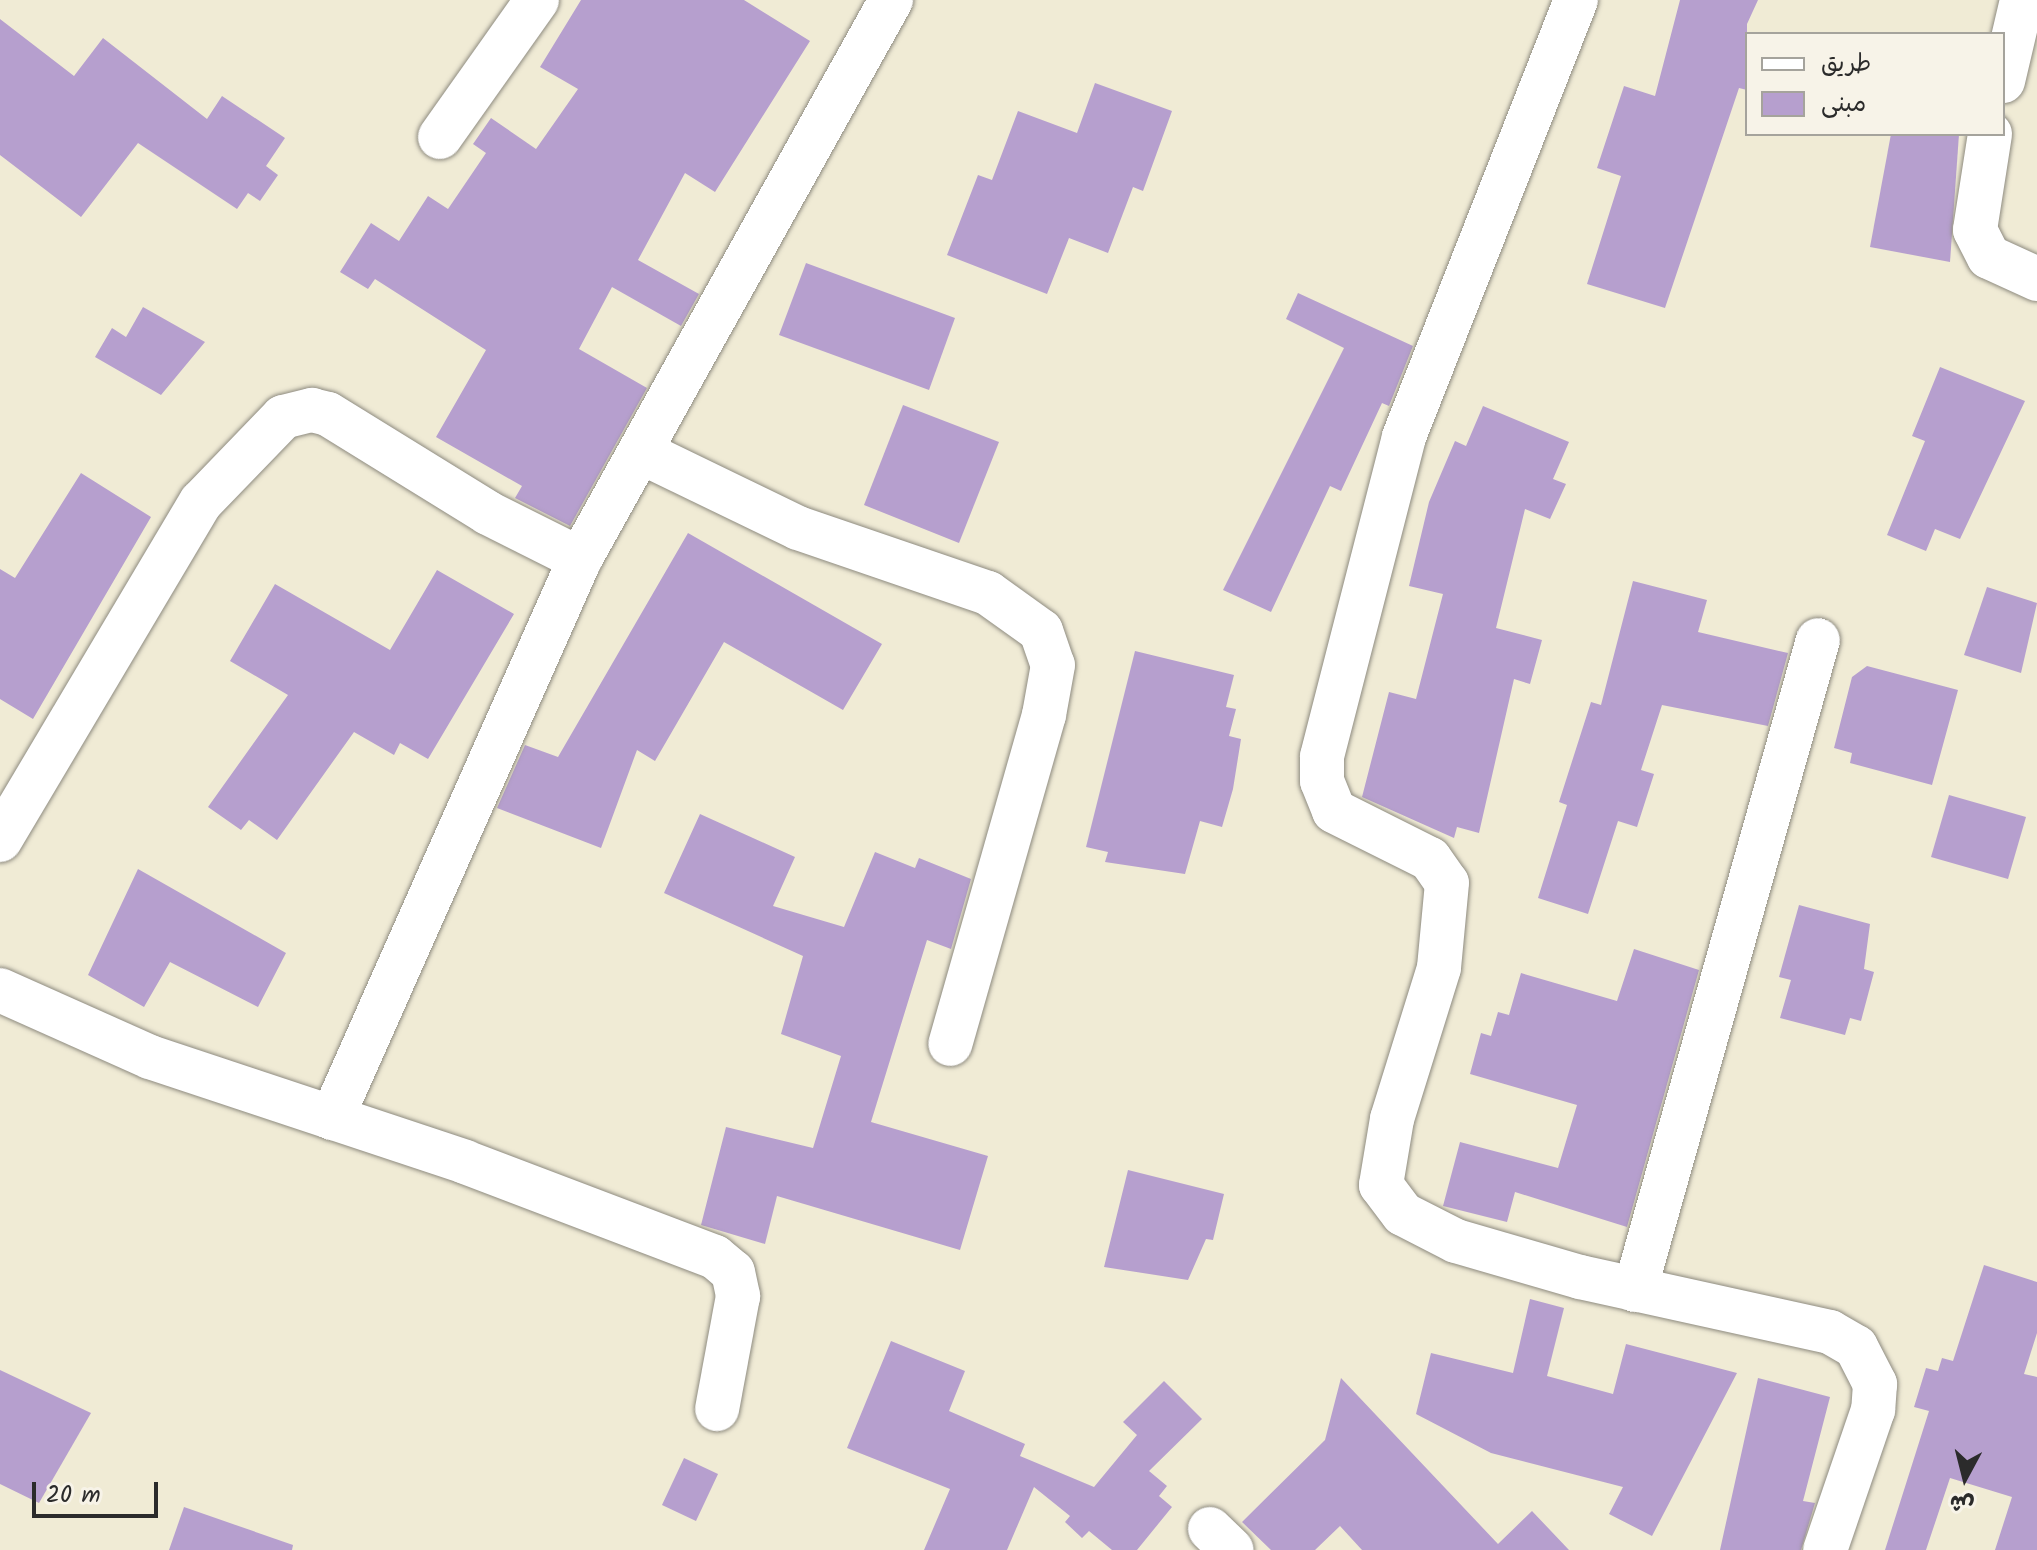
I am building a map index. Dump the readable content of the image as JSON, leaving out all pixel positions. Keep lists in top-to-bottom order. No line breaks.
{"legend":["طريق","مبنى"],"scale_bar":"20 m","north":"bottom"}
